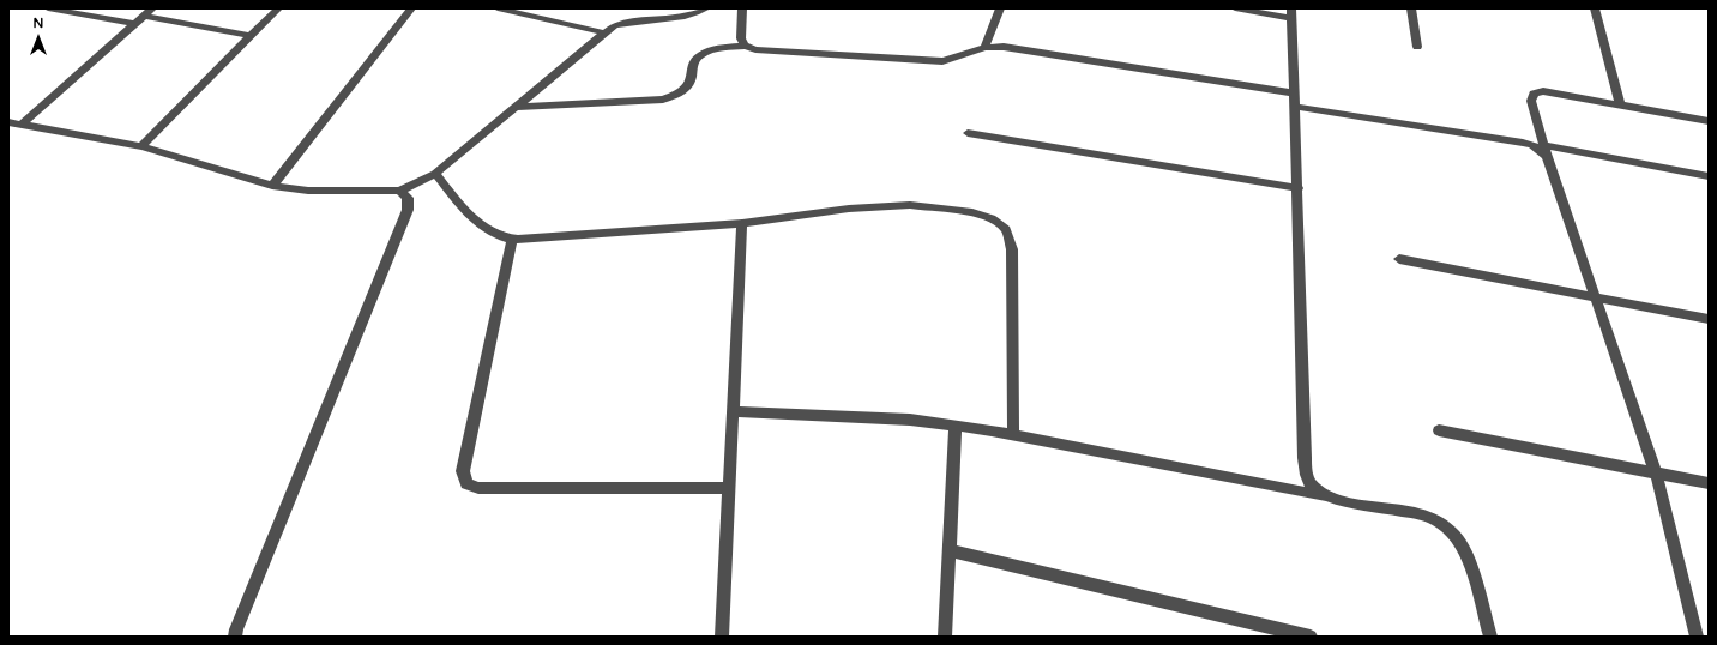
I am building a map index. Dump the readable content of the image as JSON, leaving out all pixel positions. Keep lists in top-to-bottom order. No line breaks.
{"north":"top"}
